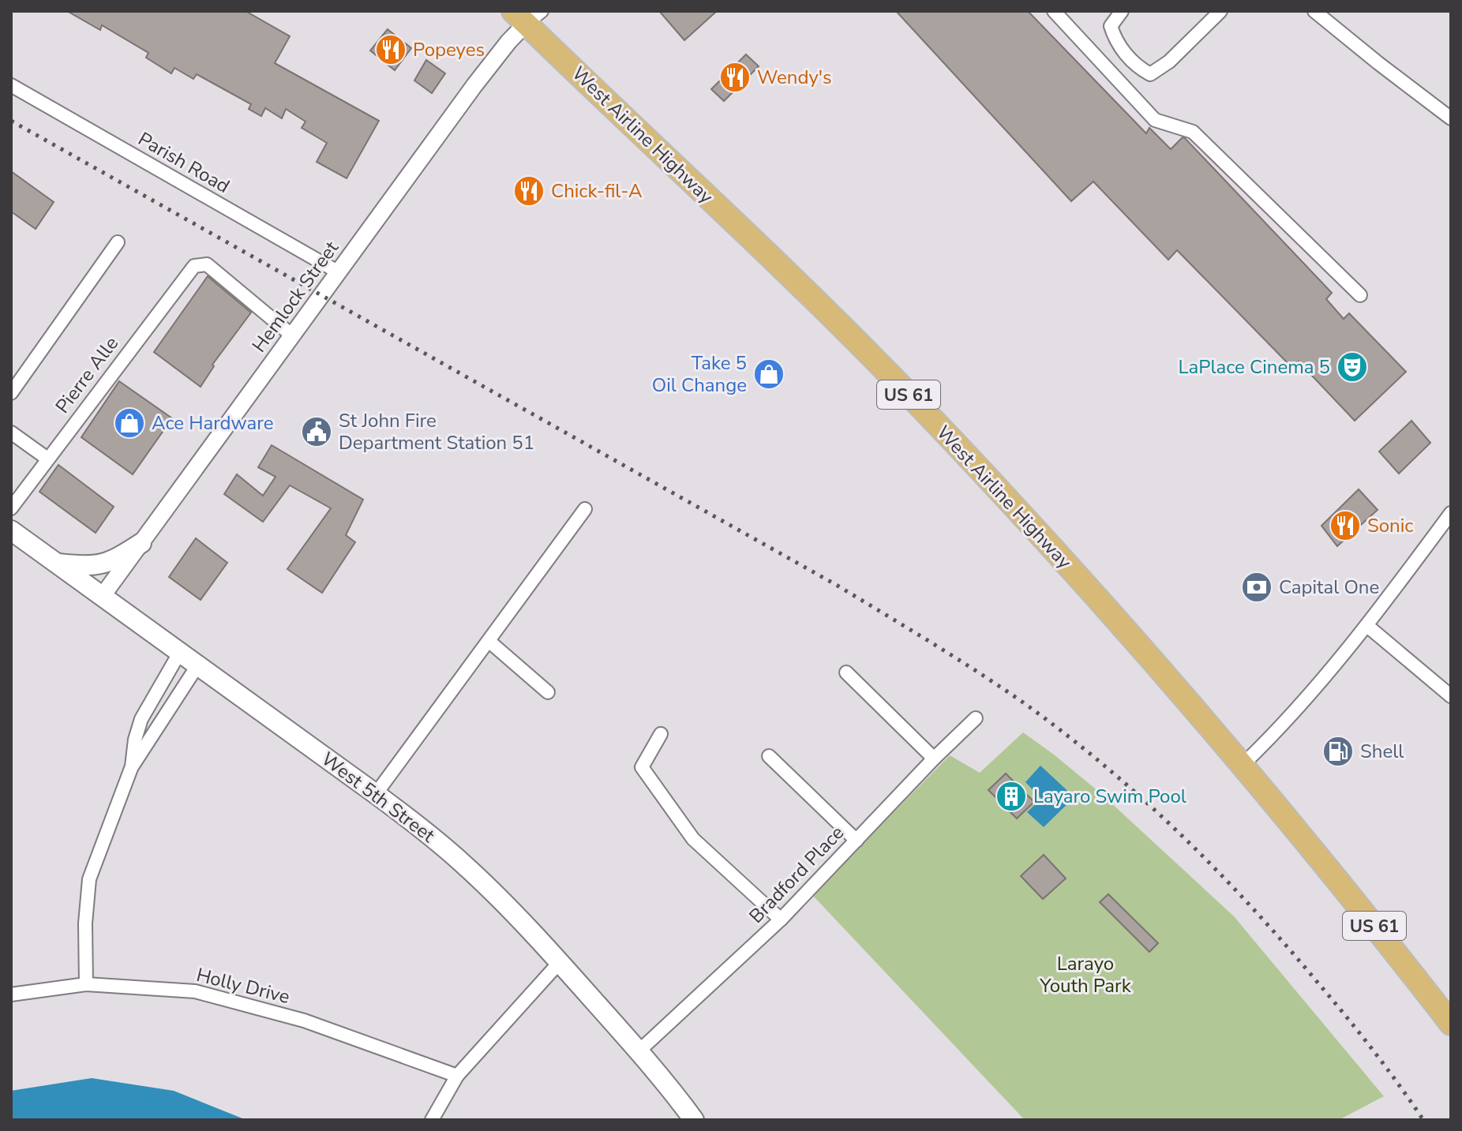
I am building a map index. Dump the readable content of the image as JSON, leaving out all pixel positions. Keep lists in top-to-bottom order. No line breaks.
{"streets":{"highway":["West Airline Highway","US 61"],"main road":["West 5th Street"],"street":["Parish Road","Hemlock Street","Pierre Alle","Bradford Place","Holly Drive"]},"crossings":[["West Airline Highway","Hemlock Street"],["Parish Road","Hemlock Street"],["Hemlock Street","Pierre Alle"],["Hemlock Street","West 5th Street"],["West 5th Street","Bradford Place"]],"parks":["Larayo Youth Park"],"places":{"restaurant":["Popeyes","Wendy's","Chick-fil-A","Sonic"],"theatre":["LaPlace Cinema 5"],"shop":["Take 5 Oil Change","Ace Hardware"],"public building":["St John Fire Department Station 51"],"bank":["Capital One"],"fuel station":["Shell"],"building":["Layaro Swim Pool"]}}
